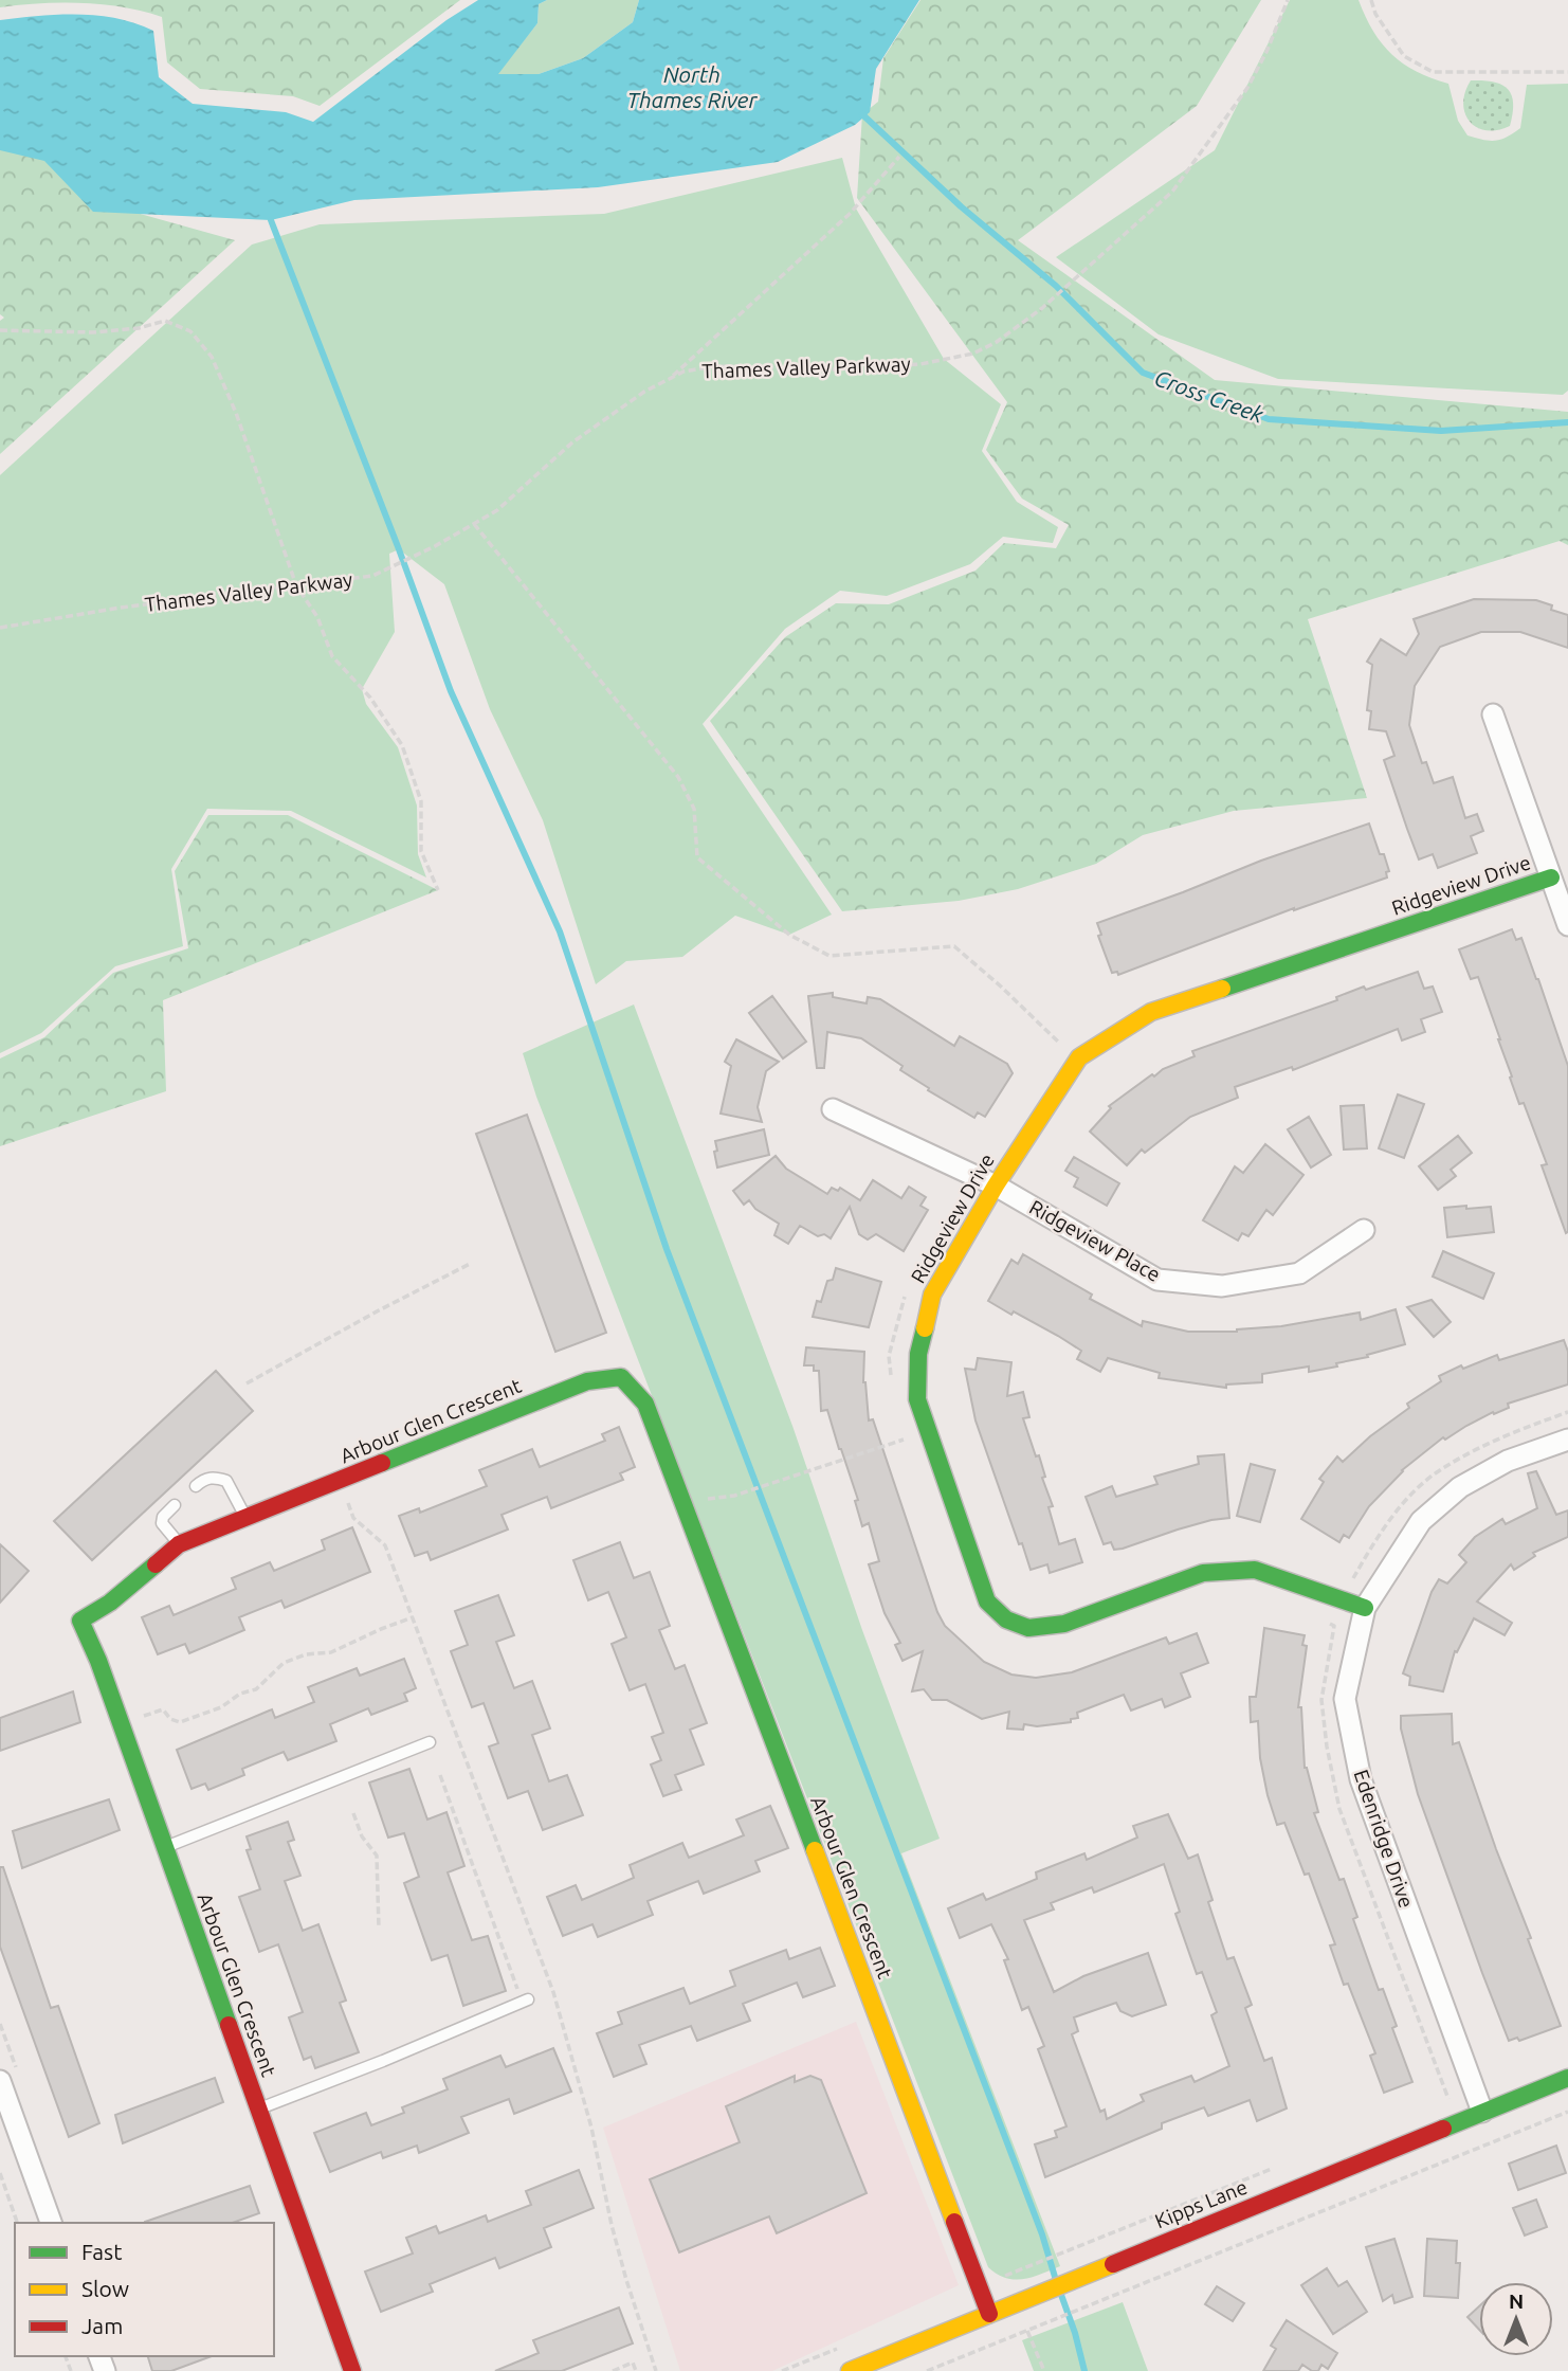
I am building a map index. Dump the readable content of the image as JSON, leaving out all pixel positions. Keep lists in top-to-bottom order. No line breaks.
{"streets":{"street":["Ridgeview Drive","Ridgeview Place","Arbour Glen Crescent","Edenridge Drive","Kipps Lane"],"path":["Thames Valley Parkway"]},"crossings":[["Ridgeview Drive","Ridgeview Place"],["Ridgeview Drive","Edenridge Drive"],["Arbour Glen Crescent","Kipps Lane"],["Edenridge Drive","Kipps Lane"]],"water":["North Thames River","Cross Creek"],"legend":["Fast","Slow","Jam"],"north":"top"}
